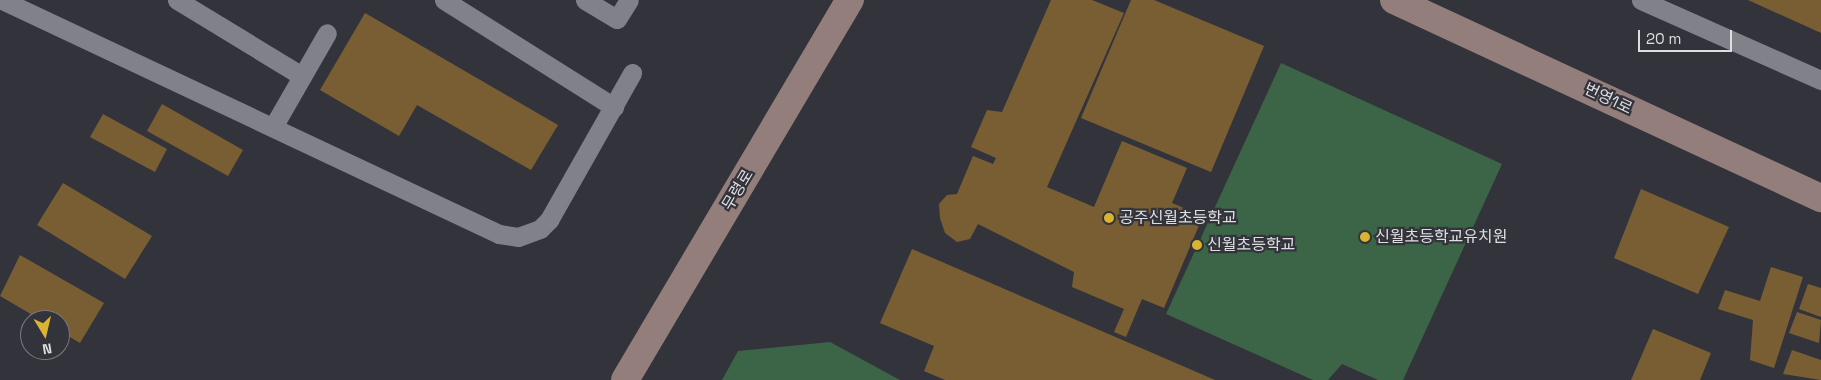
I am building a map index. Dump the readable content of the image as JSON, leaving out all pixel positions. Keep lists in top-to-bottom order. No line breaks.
{"streets":{"main road":["번영1로","무령로"]},"places":["공주신월초등학교","신월초등학교유치원","신월초등학교"],"scale_bar":"20 m","north":"bottom"}
